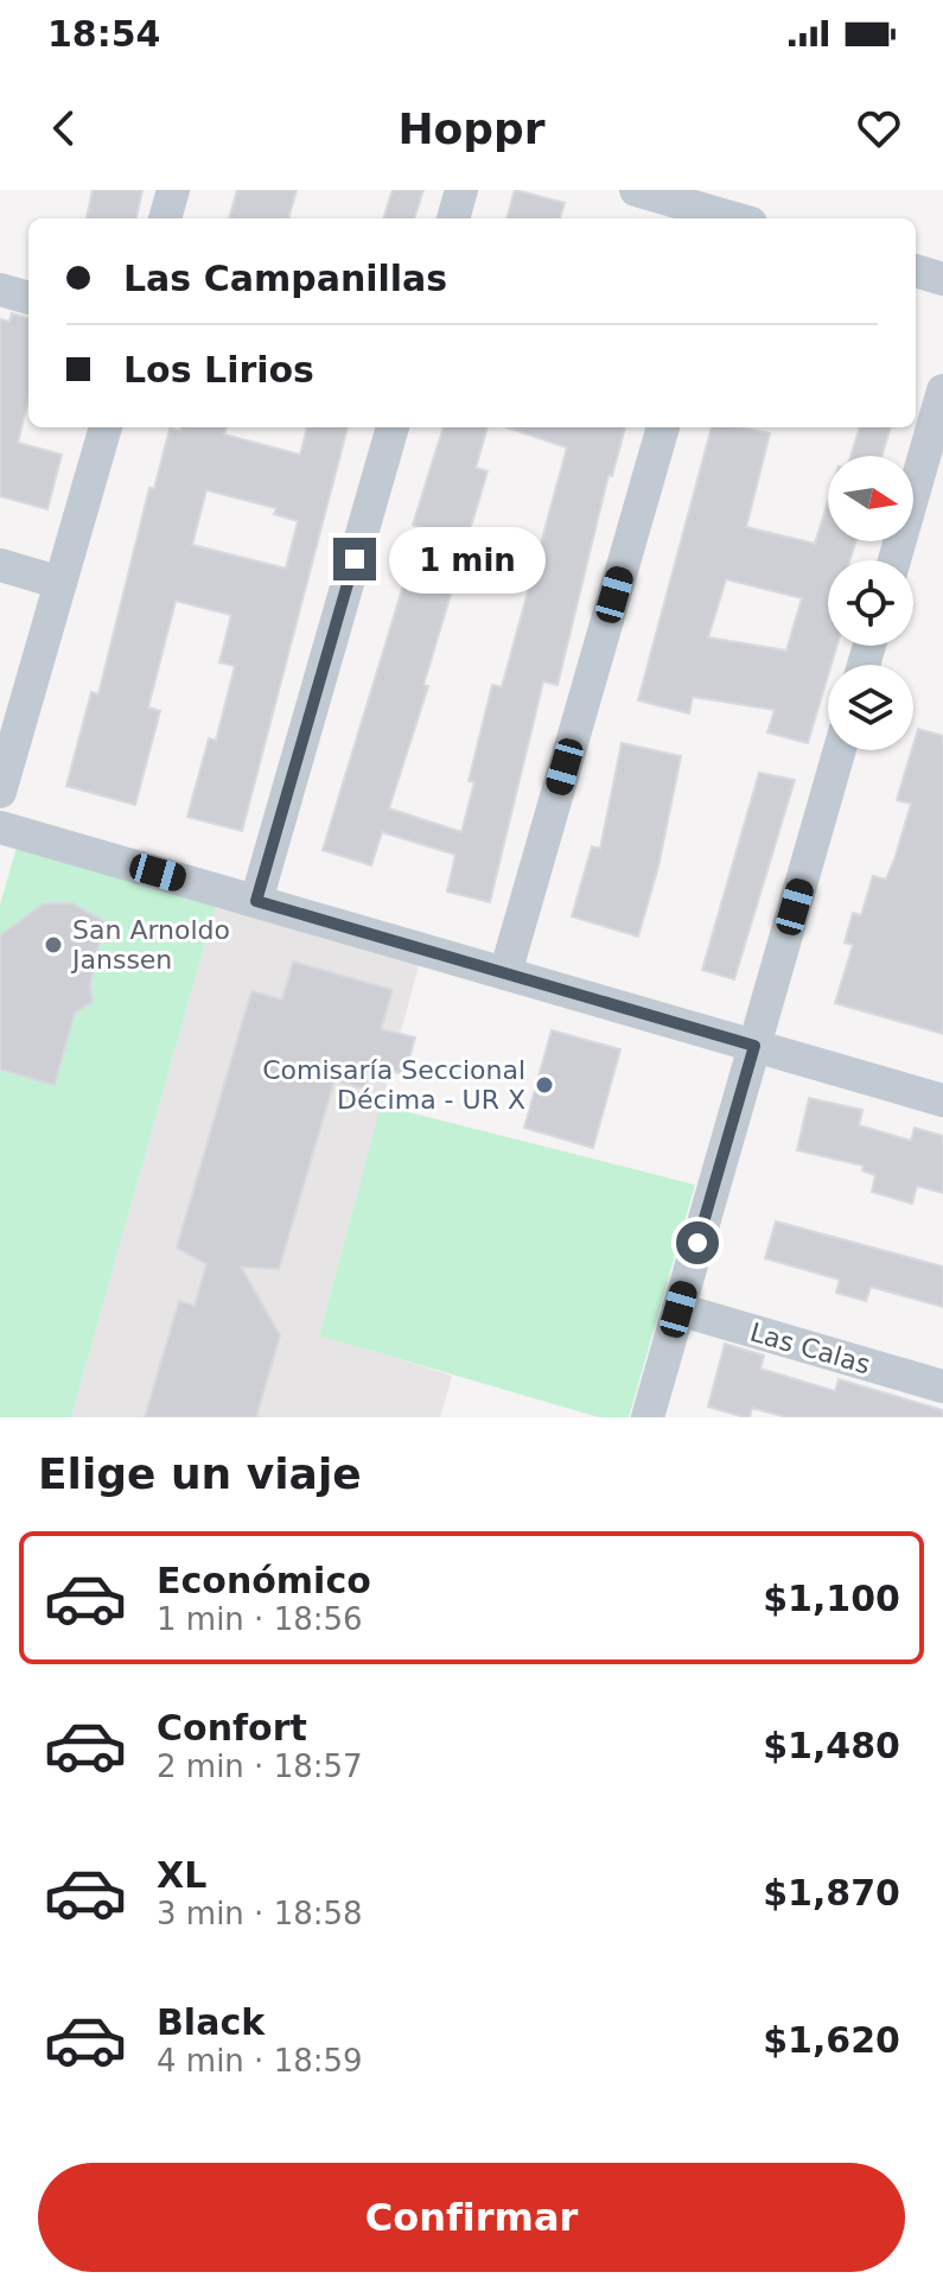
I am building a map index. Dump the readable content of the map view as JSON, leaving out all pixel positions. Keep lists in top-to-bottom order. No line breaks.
{"streets":{"street":["Las Calas"]},"places":["San Arnoldo Janssen","Comisaría Seccional Décima - UR X"],"north":"right","page":{"status":"18:54","header":"Hoppr","banner":["Las Campanillas","Los Lirios"],"bubble":"1 min","heading":"Elige un viaje","list":[{"name":"Económico","note":"1 min · 18:56","value":"$1,100"},{"name":"Confort","note":"2 min · 18:57","value":"$1,480"},{"name":"XL","note":"3 min · 18:58","value":"$1,870"},{"name":"Black","note":"4 min · 18:59","value":"$1,620"}],"buttons":"Confirmar"}}
